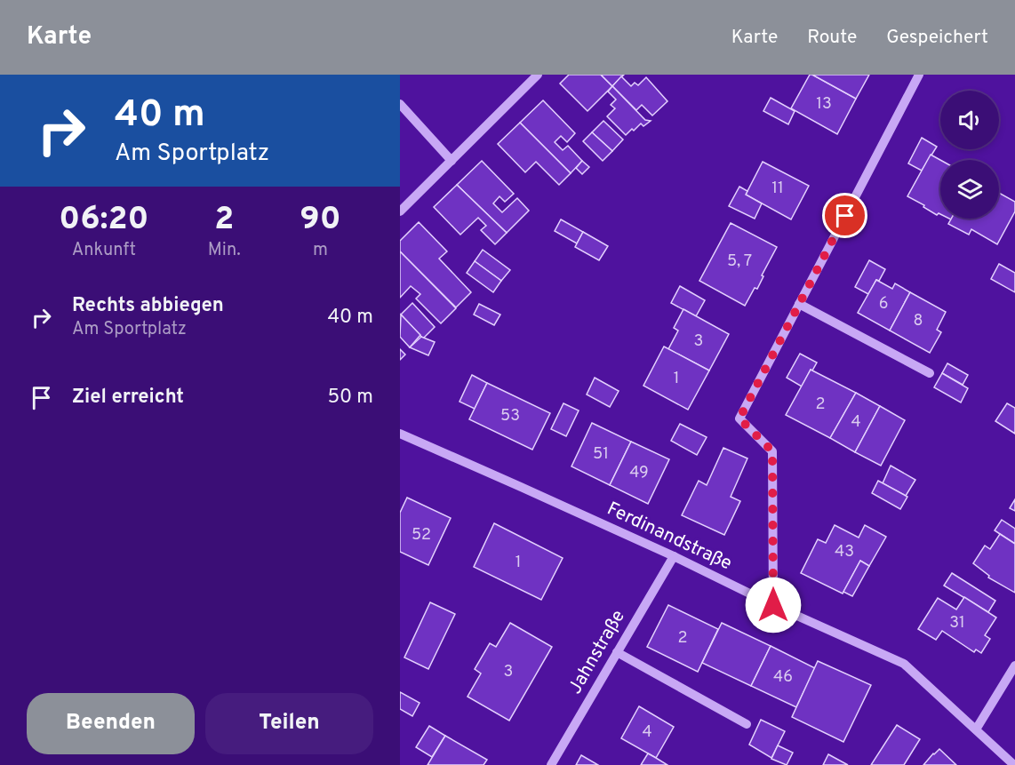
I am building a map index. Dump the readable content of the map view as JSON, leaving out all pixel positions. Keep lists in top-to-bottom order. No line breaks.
{"streets":{"street":["Ferdinandstraße","Jahnstraße"]},"crossings":[["Ferdinandstraße","Jahnstraße"]],"house_numbers":["13","11","5, 7","6","8","3","1","2","53","4","51","49","52","43","1","31","2","3","46","4"],"page":{"header":"Karte","nav":["Karte","Route","Gespeichert"],"turn":["40 m","Am Sportplatz"],"eta":["06:20","Ankunft","2","Min.","90","m"],"list":[{"name":"Rechts abbiegen","note":"Am Sportplatz","value":"40 m"},{"name":"Ziel erreicht","value":"50 m"}],"buttons":["Beenden","Teilen"]}}
